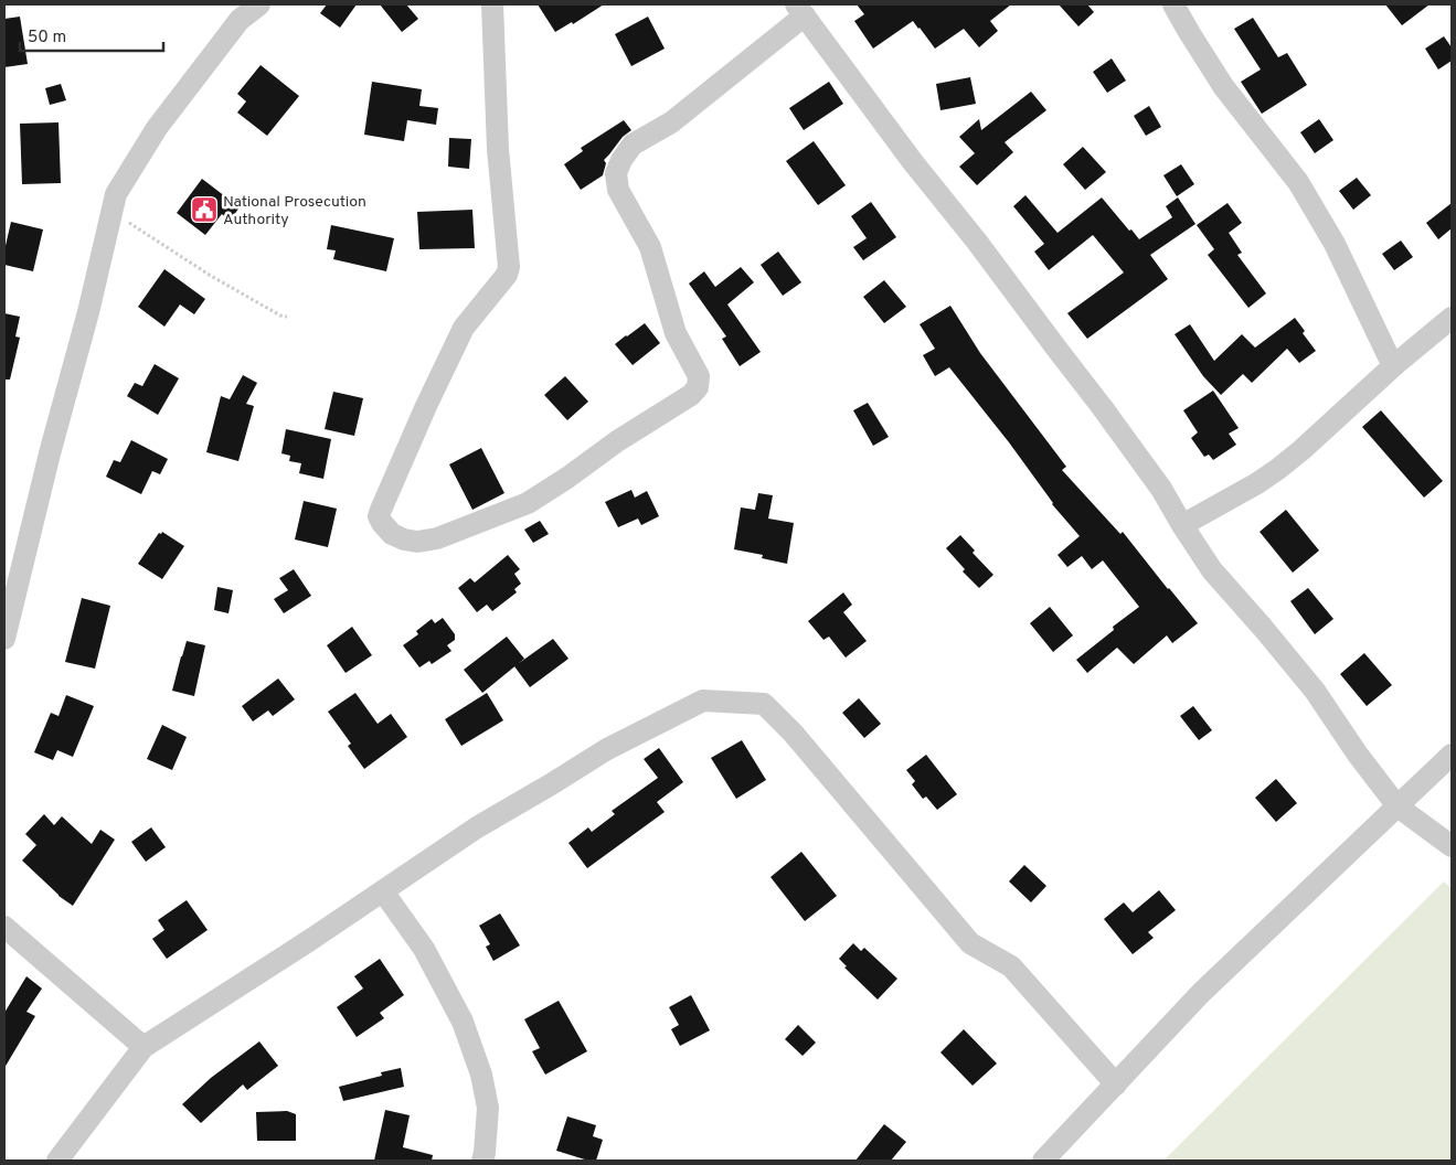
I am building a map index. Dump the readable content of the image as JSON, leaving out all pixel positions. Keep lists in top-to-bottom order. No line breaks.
{"places":{"public building":["National Prosecution Authority"]},"scale_bar":"50 m"}
